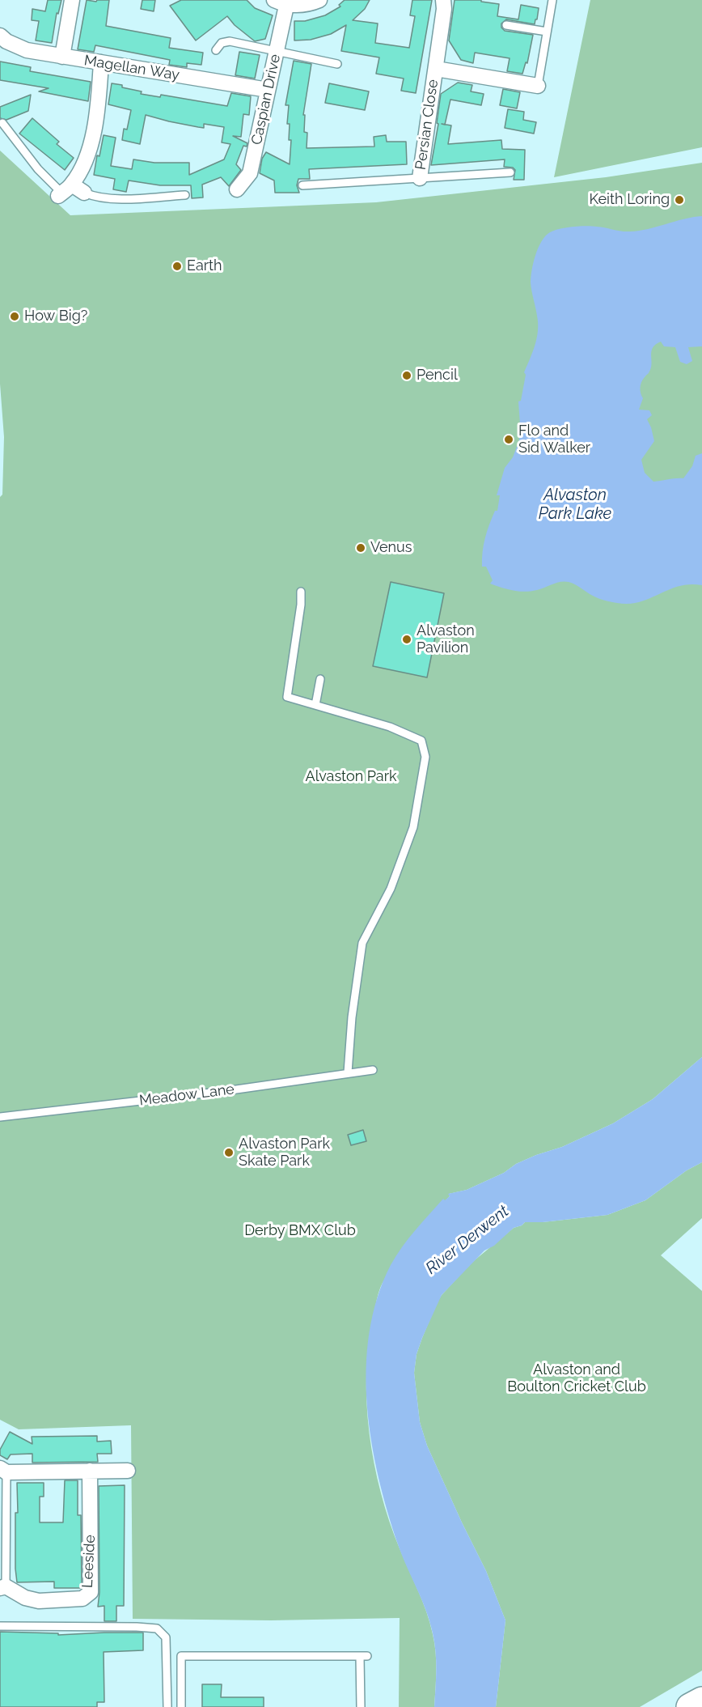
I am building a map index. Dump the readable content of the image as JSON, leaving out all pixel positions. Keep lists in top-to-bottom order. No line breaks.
{"streets":{"street":["Magellan Way","Caspian Drive","Persian Close","Leeside"],"lane":["Meadow Lane"]},"crossings":[["Magellan Way","Caspian Drive"]],"water":["Alvaston Park Lake","River Derwent"],"parks":["Alvaston Park","Derby BMX Club","Alvaston and Boulton Cricket Club"],"places":["Keith Loring","Earth","How Big?","Pencil","Flo and Sid Walker","Venus","Alvaston Pavilion","Alvaston Park Skate Park"]}
